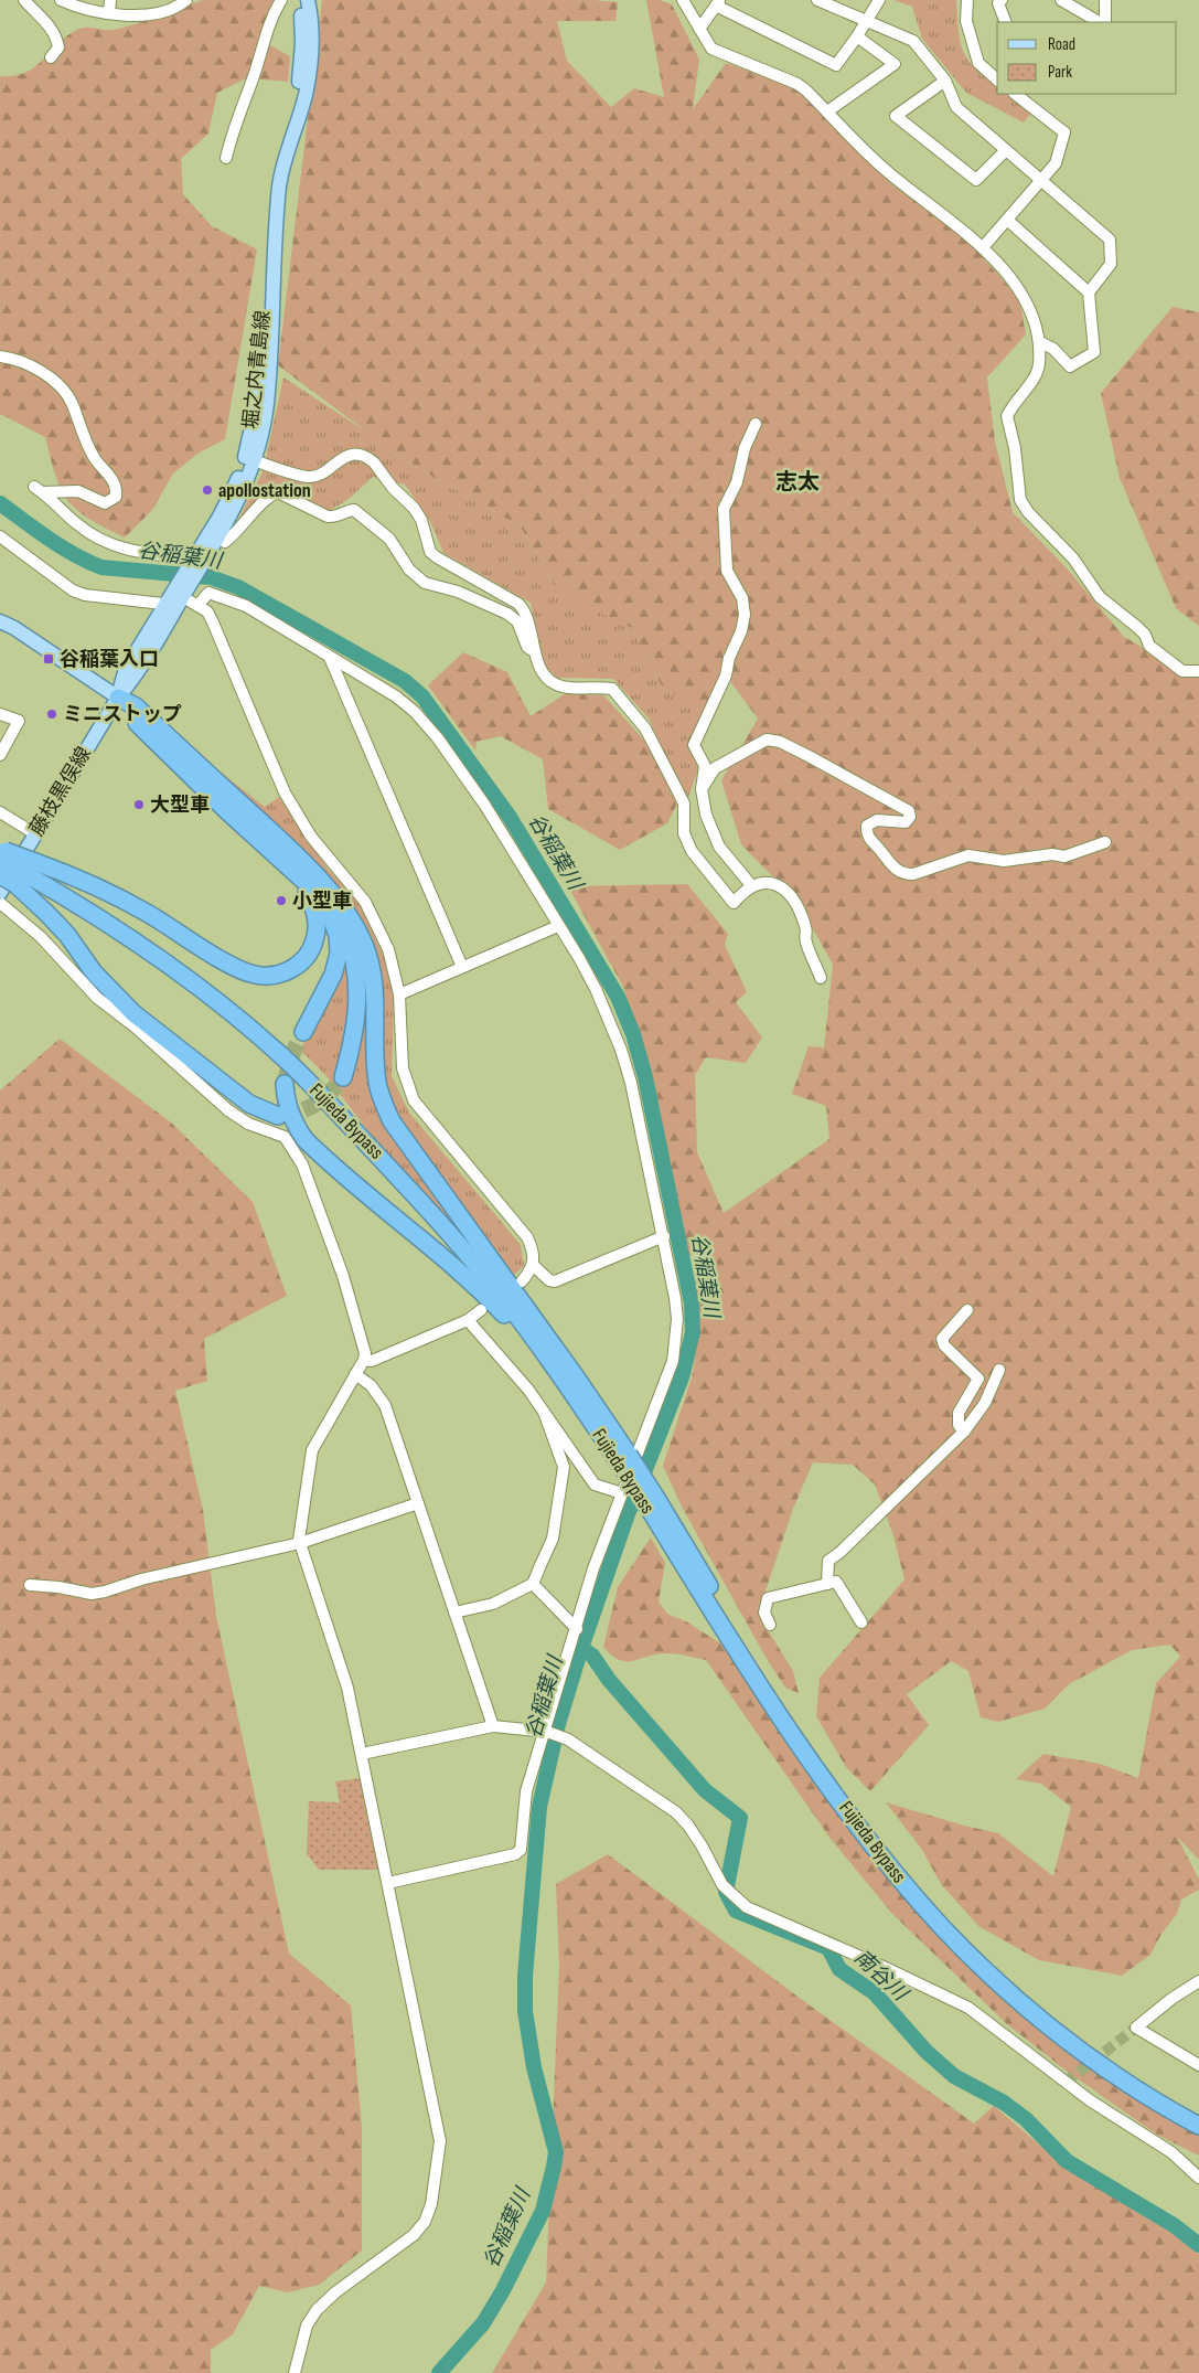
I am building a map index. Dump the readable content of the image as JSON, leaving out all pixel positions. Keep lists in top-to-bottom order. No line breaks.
{"streets":{"highway":["Fujieda Bypass"],"main road":["堀之内青島線","藤枝黒俣線"]},"crossings":[["堀之内青島線","藤枝黒俣線"]],"districts":["志太"],"water":["谷稲葉川","南谷川"],"places":{"other":["apollostation","ミニストップ","大型車","小型車"],"transit":["谷稲葉入口"]},"legend":["Road","Park"]}
